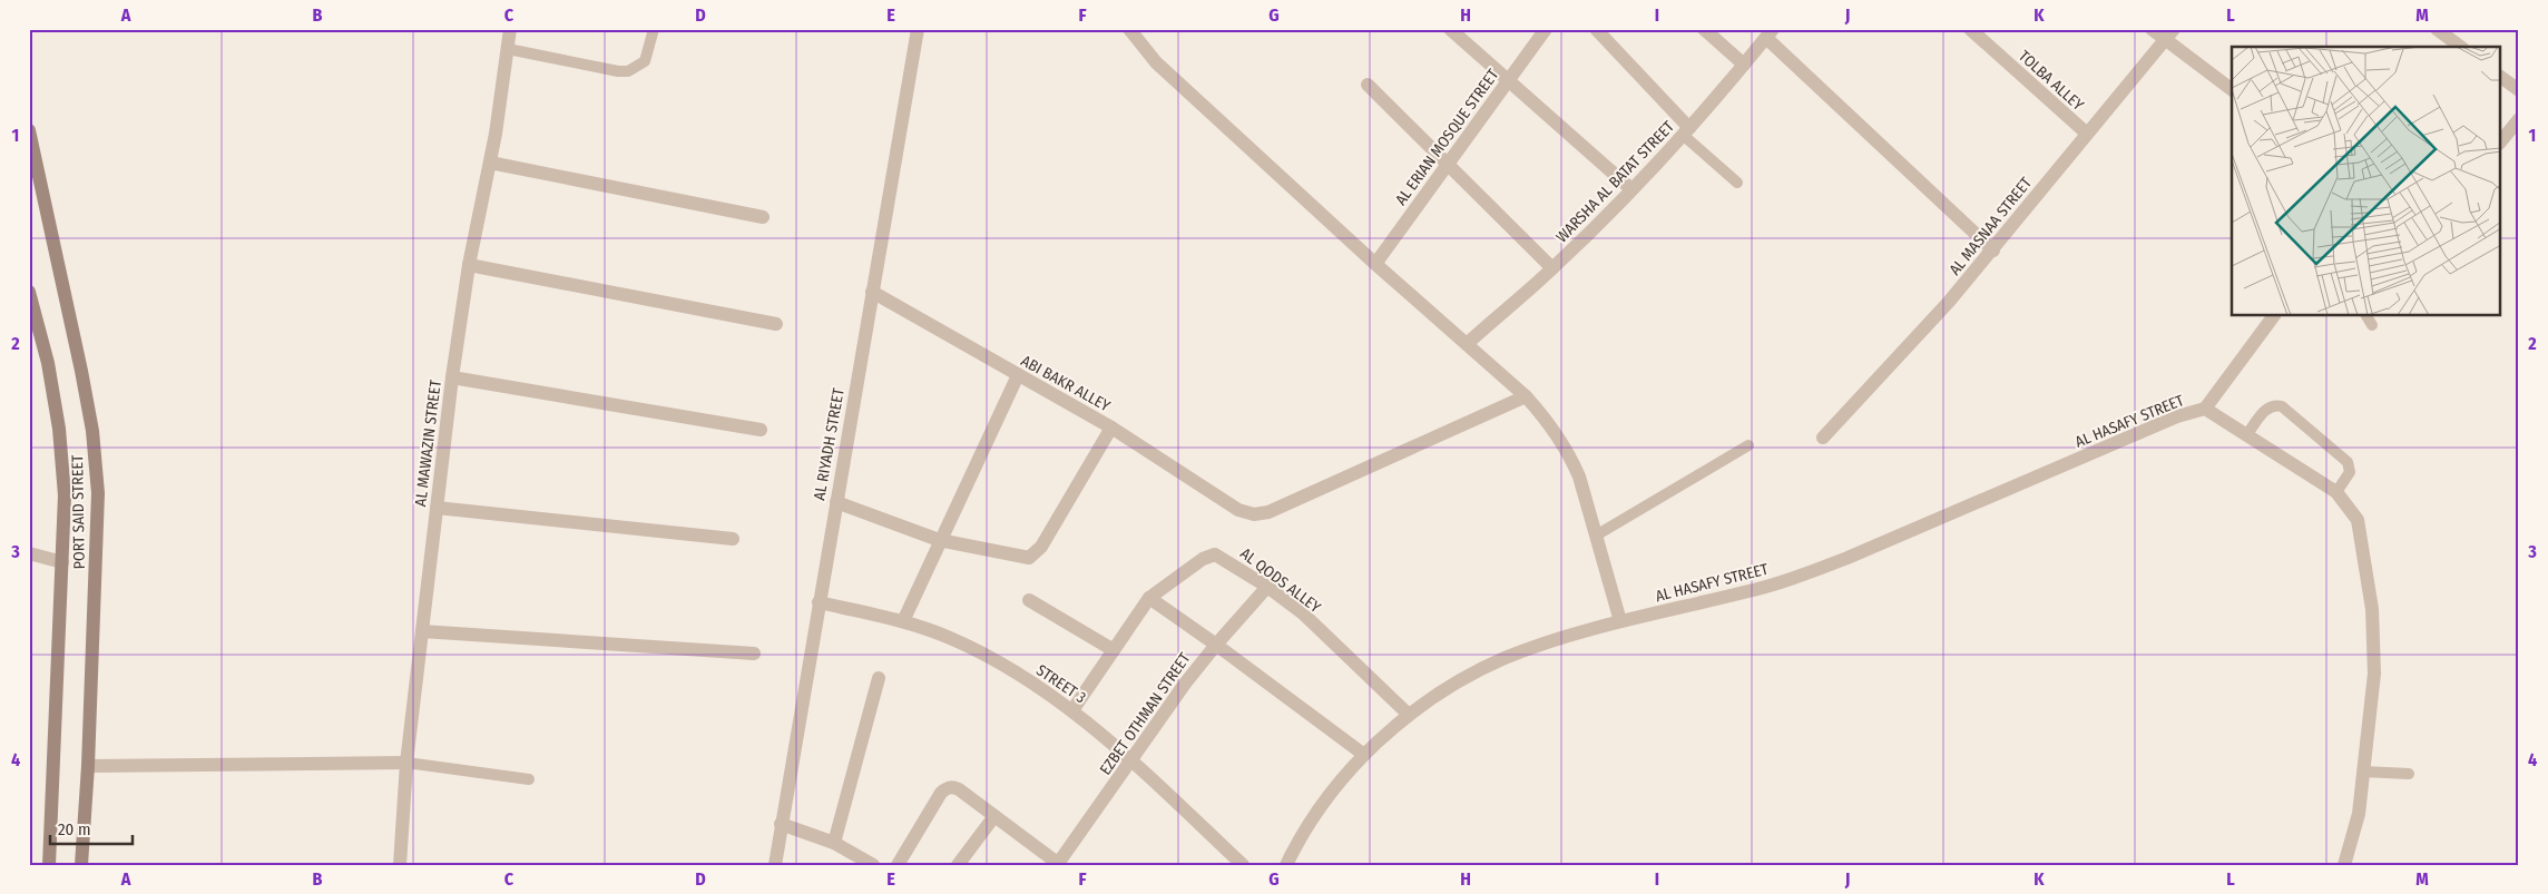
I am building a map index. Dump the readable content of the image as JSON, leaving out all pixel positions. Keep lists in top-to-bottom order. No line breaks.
{"streets":{"main road":["PORT SAID STREET"],"street":["TOLBA ALLEY","AL ERIAN MOSQUE STREET","WARSHA AL BATAT STREET","AL MASNAA STREET","ABI BAKR ALLEY","AL HASAFY STREET","AL MAWAZIN STREET","AL RIYADH STREET","AL QODS ALLEY","STREET 3","EZBET OTHMAN STREET"]},"crossings":[["TOLBA ALLEY","AL MASNAA STREET"],["ABI BAKR ALLEY","AL RIYADH STREET"],["AL HASAFY STREET","AL QODS ALLEY"],["AL RIYADH STREET","STREET 3"],["AL QODS ALLEY","STREET 3"],["AL QODS ALLEY","EZBET OTHMAN STREET"],["STREET 3","EZBET OTHMAN STREET"]],"scale_bar":"20 m","grid":{"columns":["A","B","C","D","E","F","G","H","I","J","K","L","M"],"rows":["1","2","3","4"]}}
